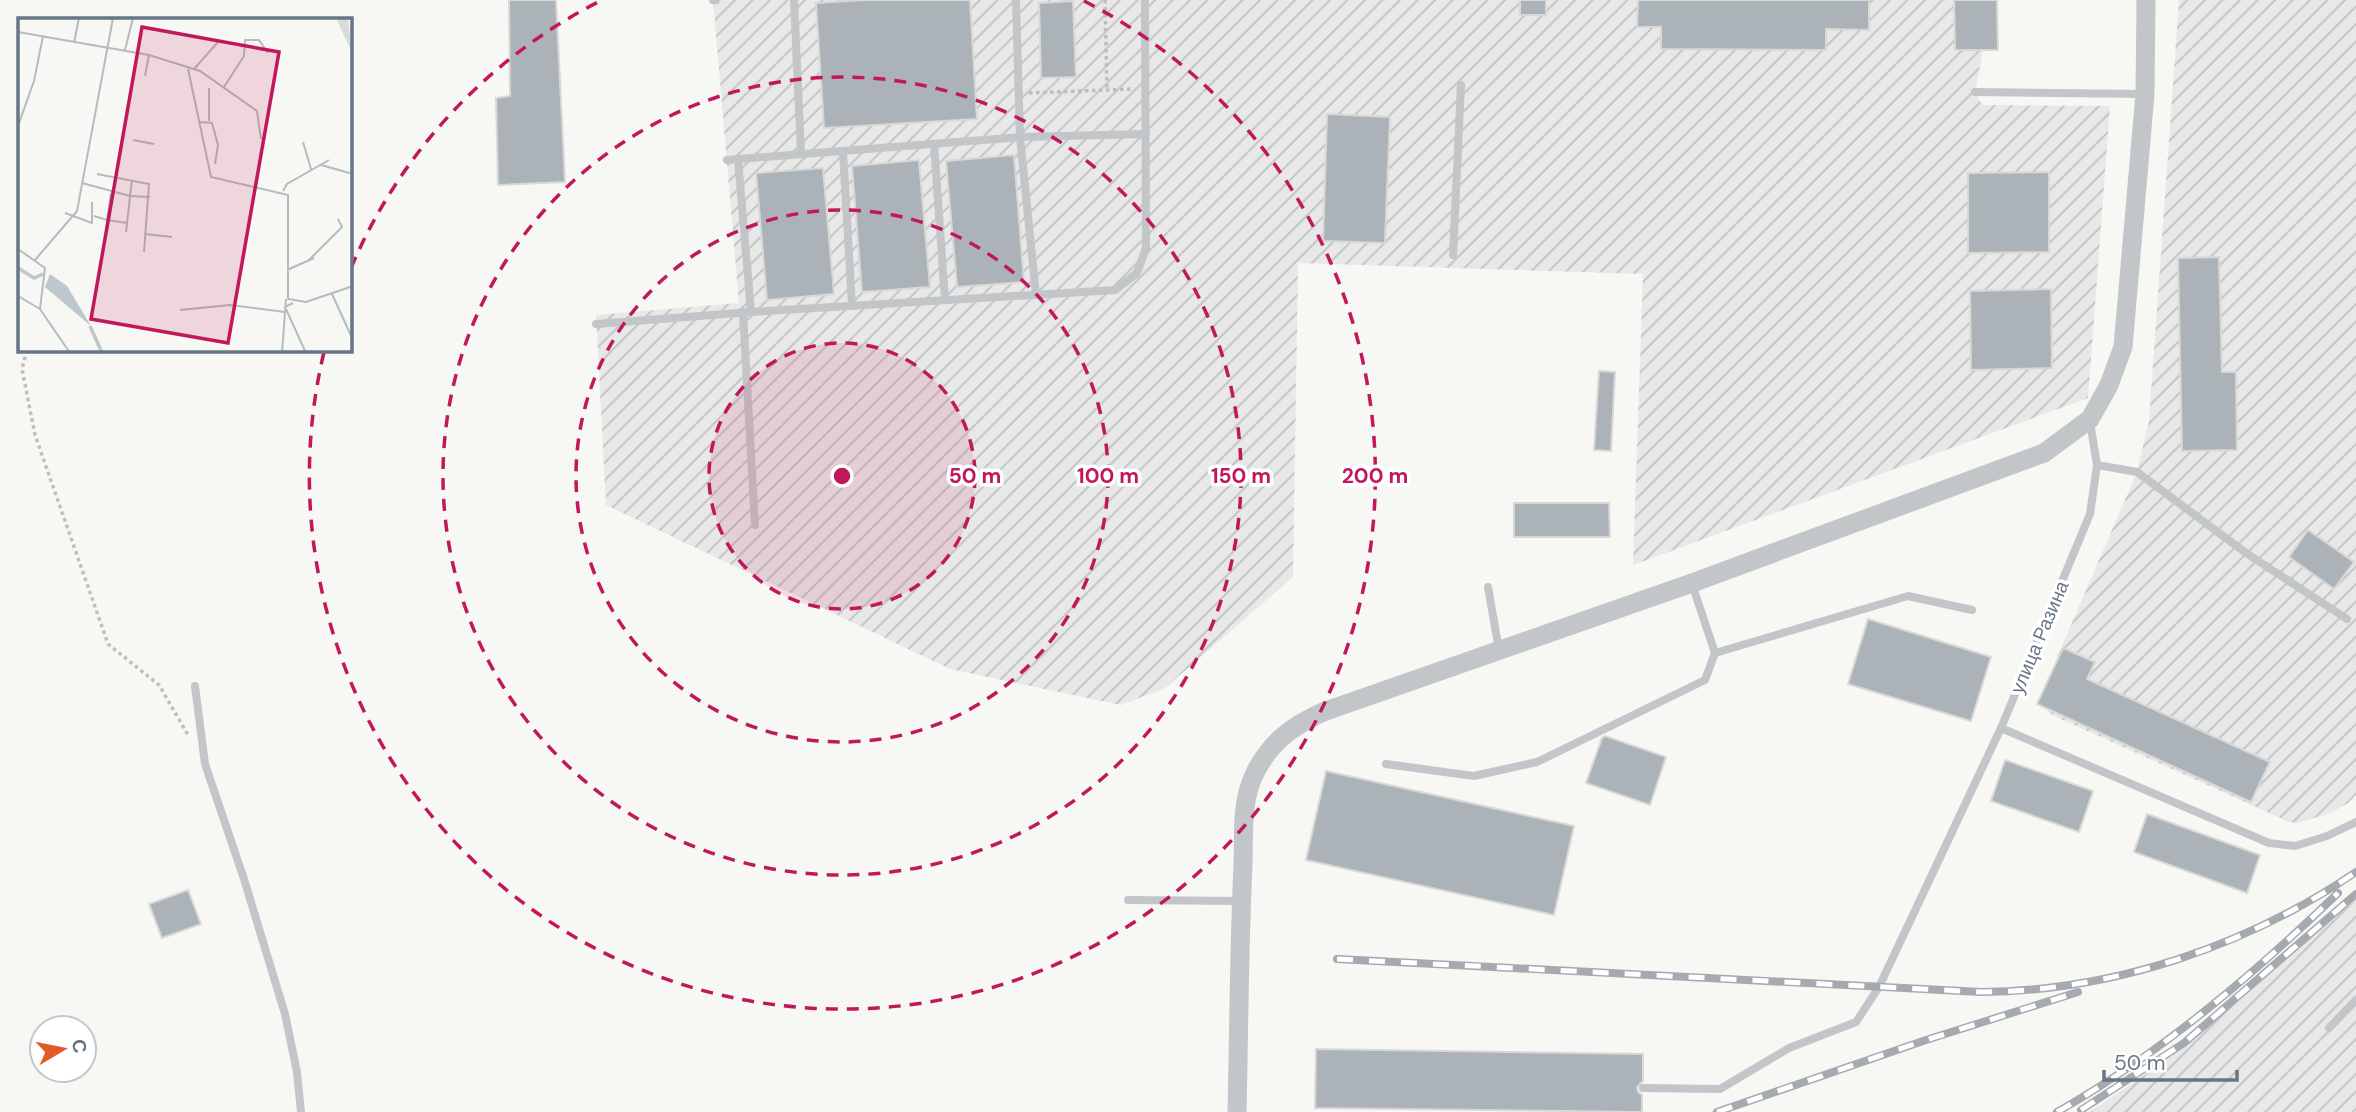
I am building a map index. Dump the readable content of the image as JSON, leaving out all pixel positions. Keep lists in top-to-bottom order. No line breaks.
{"streets":{"lane":["улица Разина"]},"scale_bar":"50 m","north":"right","rings":["50 m","100 m","150 m","200 m"]}
